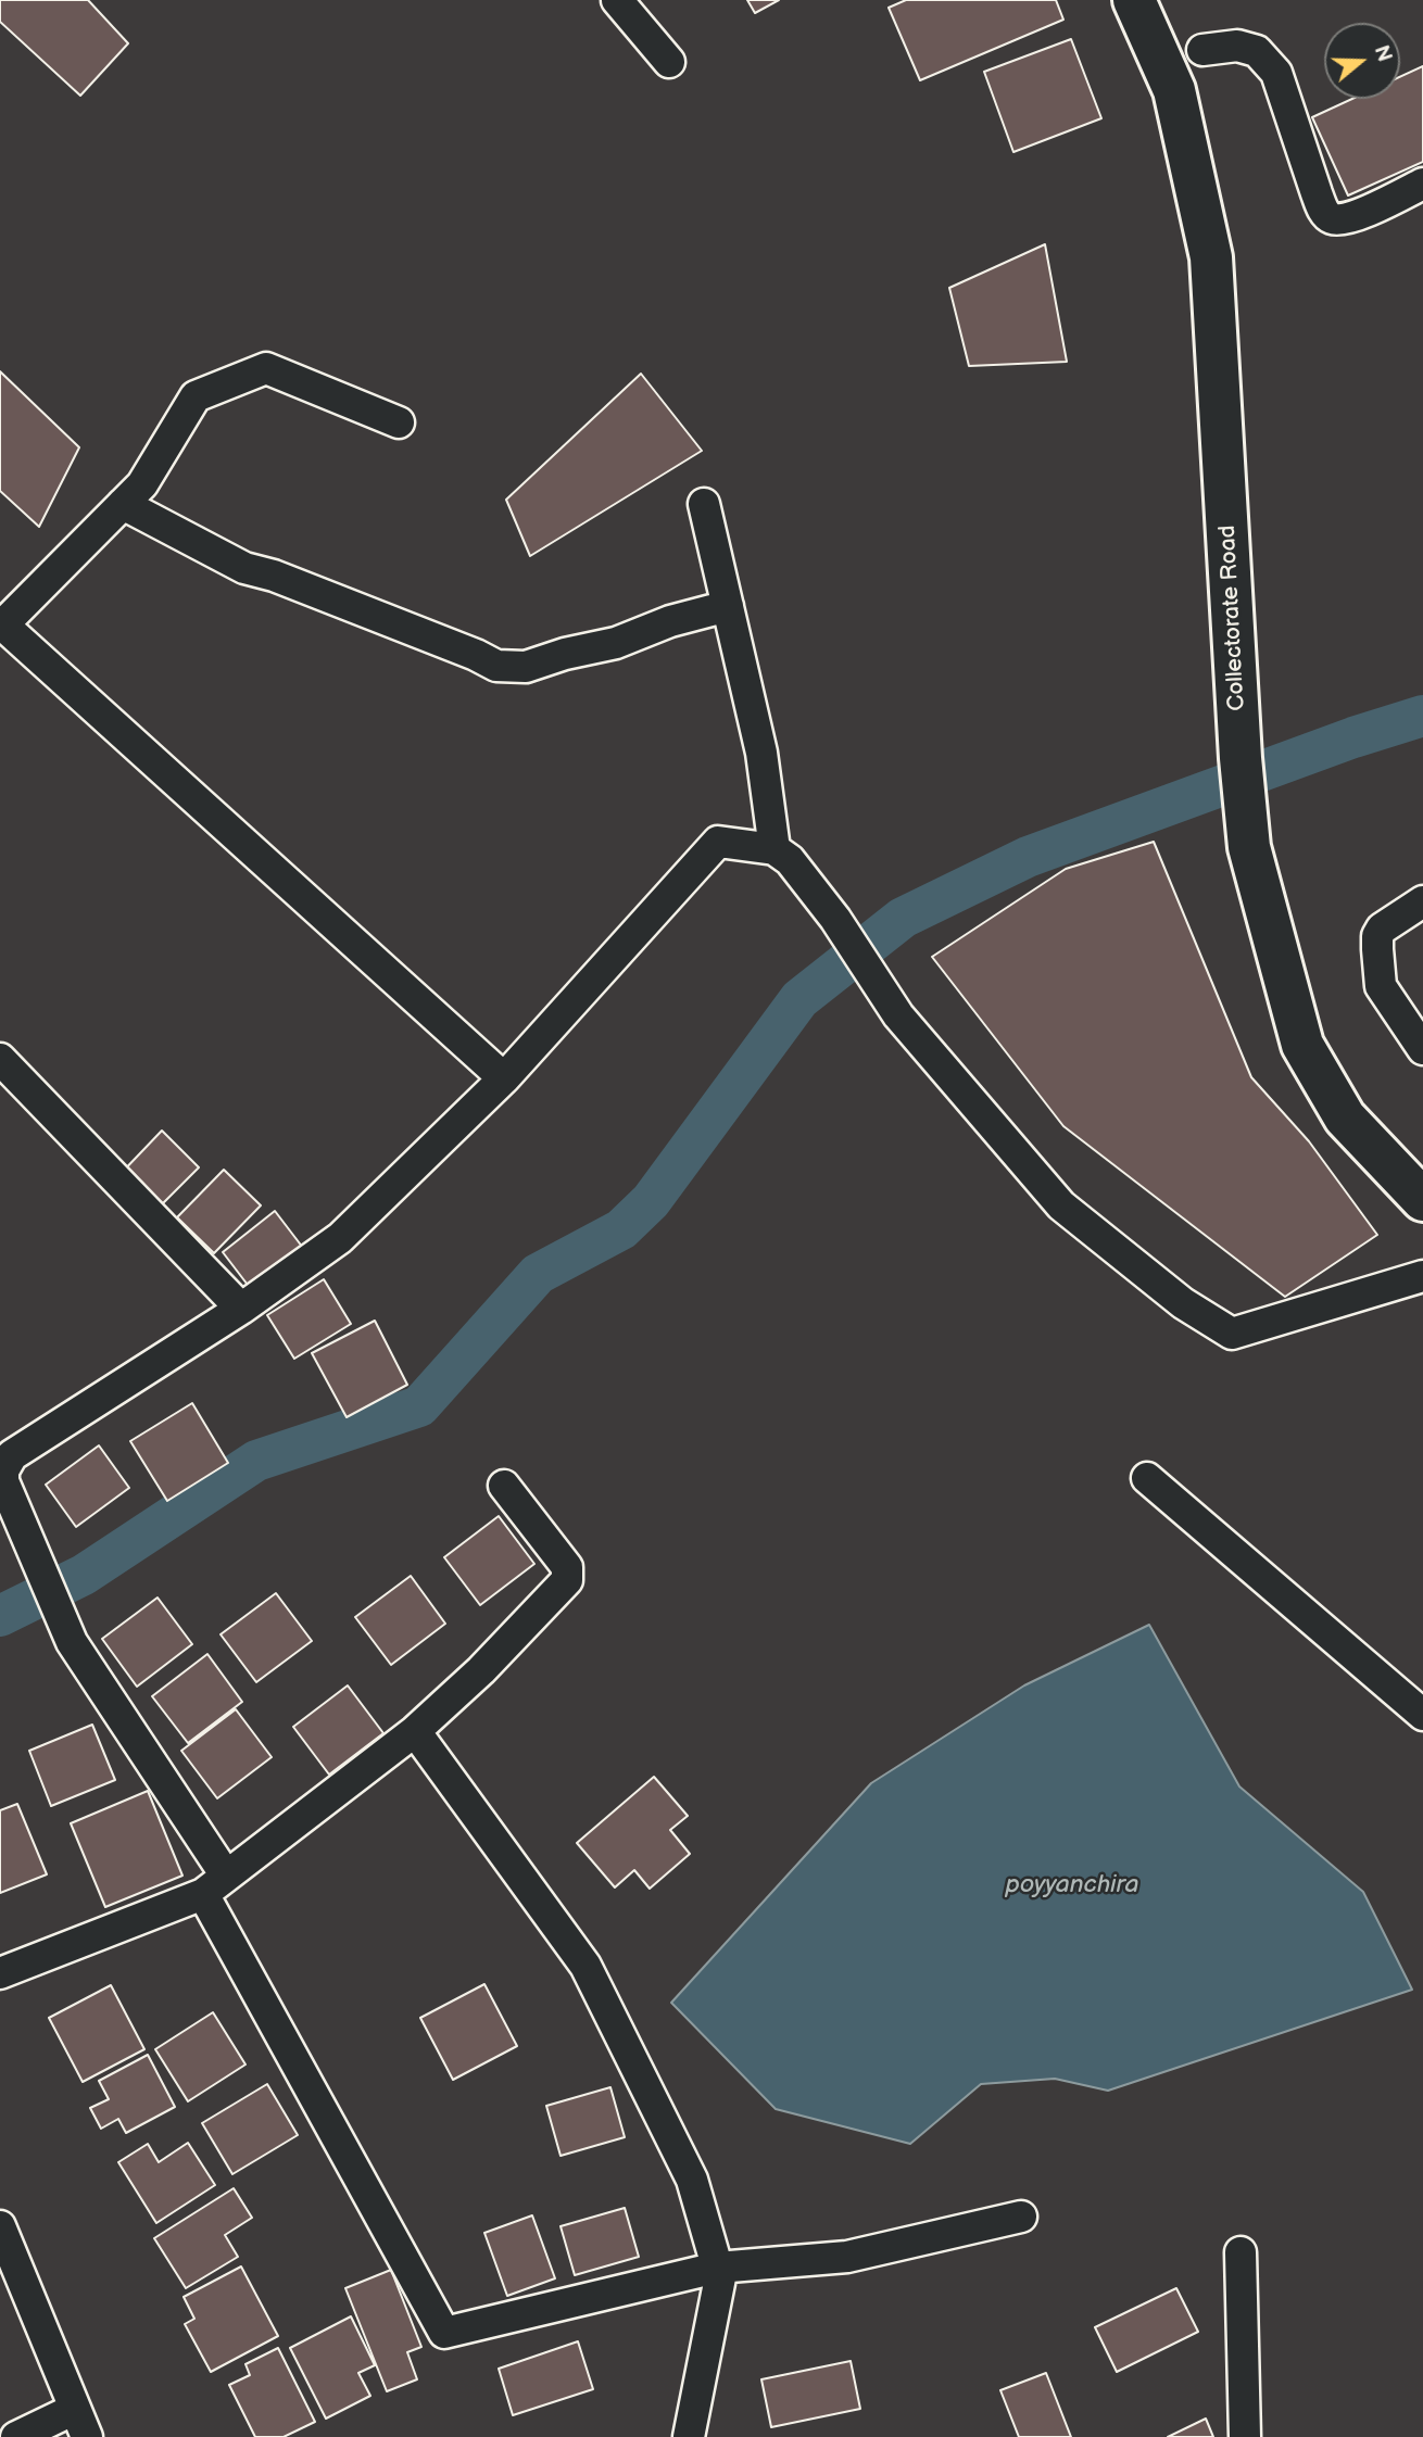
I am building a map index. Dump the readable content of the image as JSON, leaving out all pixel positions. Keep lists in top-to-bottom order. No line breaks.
{"streets":{"main road":["Collectorate Road"]},"water":["poyyanchira"],"north":"right"}
